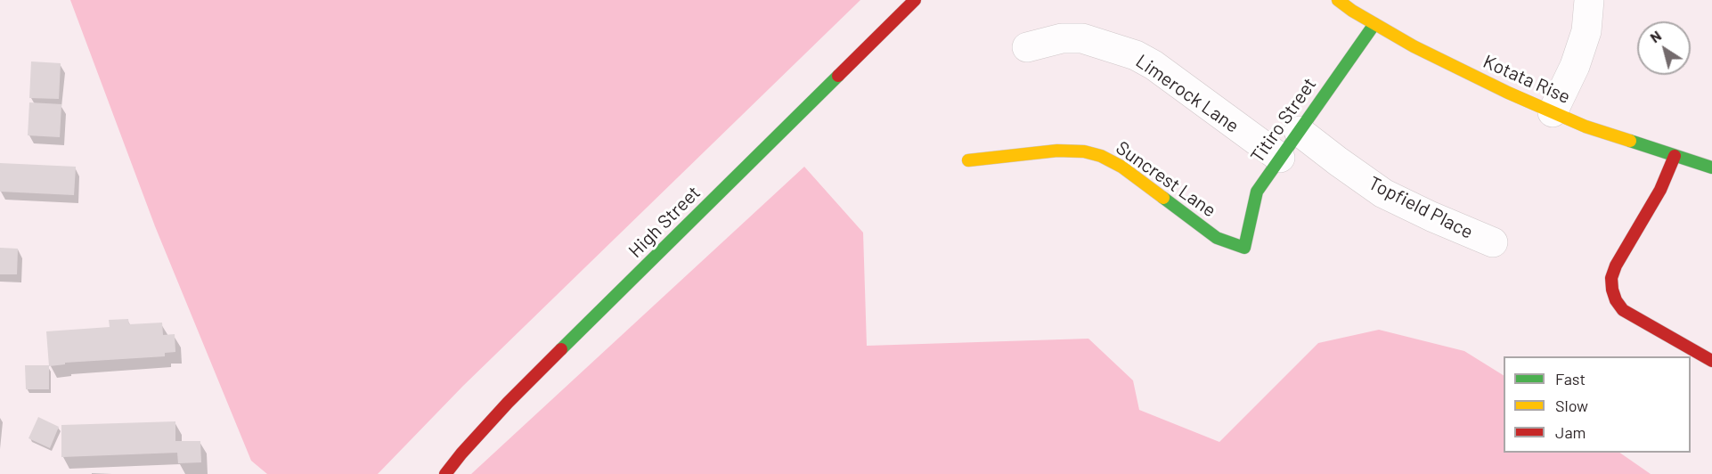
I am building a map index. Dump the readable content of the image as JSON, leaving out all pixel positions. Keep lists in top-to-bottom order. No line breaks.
{"streets":{"street":["Kotata Rise","Limerock Lane","Titiro Street","Suncrest Lane","Topfield Place","High Street"]},"crossings":[["Kotata Rise","Titiro Street"],["Limerock Lane","Titiro Street"],["Titiro Street","Suncrest Lane"],["Titiro Street","Topfield Place"]],"legend":["Fast","Slow","Jam"],"north":"top left"}
